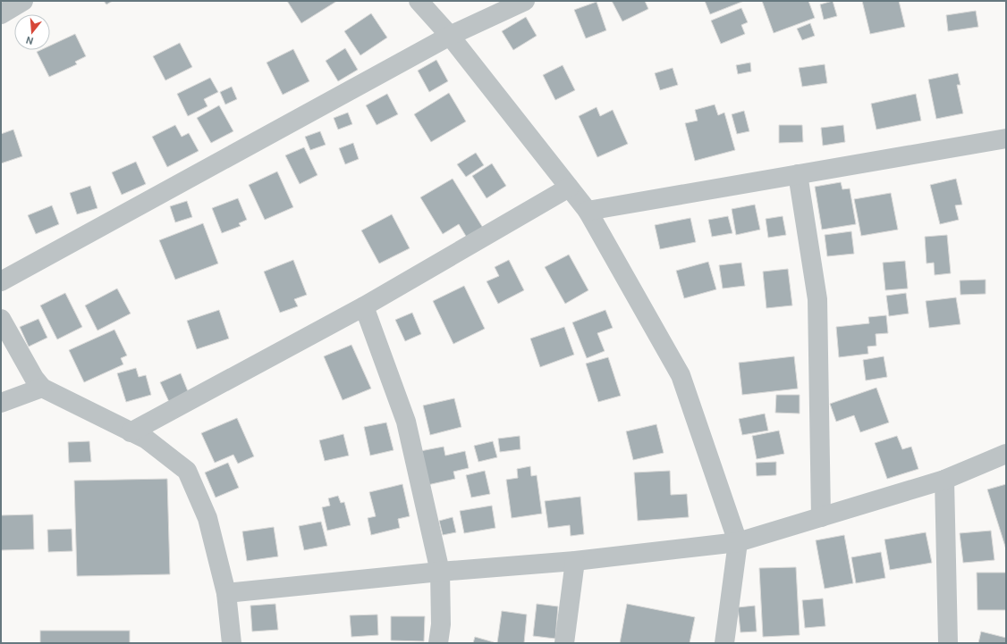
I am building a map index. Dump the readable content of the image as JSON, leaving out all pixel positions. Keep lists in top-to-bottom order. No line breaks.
{"north":"bottom"}
